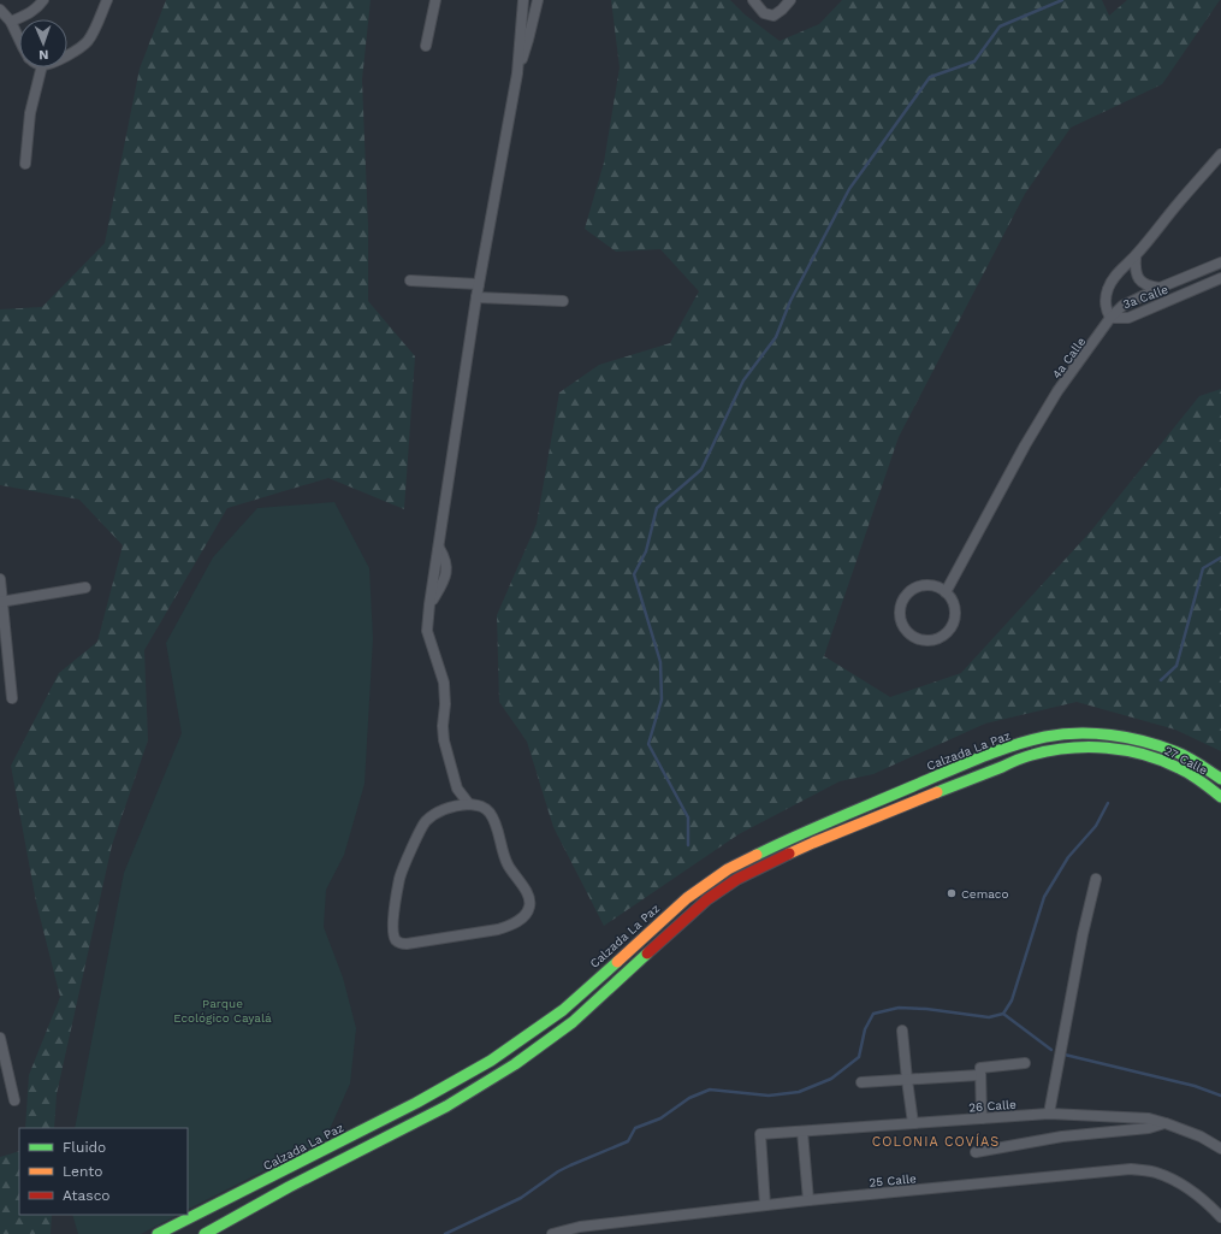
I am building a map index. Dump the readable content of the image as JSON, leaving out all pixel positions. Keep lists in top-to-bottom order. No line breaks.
{"streets":{"main road":["Calzada La Paz","27 Calle"],"street":["3a Calle","4a Calle","26 Calle","25 Calle"]},"crossings":[["3a Calle","4a Calle"],["Calzada La Paz","27 Calle"],["26 Calle","25 Calle"]],"districts":["COLONIA COVÍAS"],"parks":["Parque Ecológico Cayalá"],"places":["Cemaco"],"legend":["Fluido","Lento","Atasco"],"north":"bottom"}
